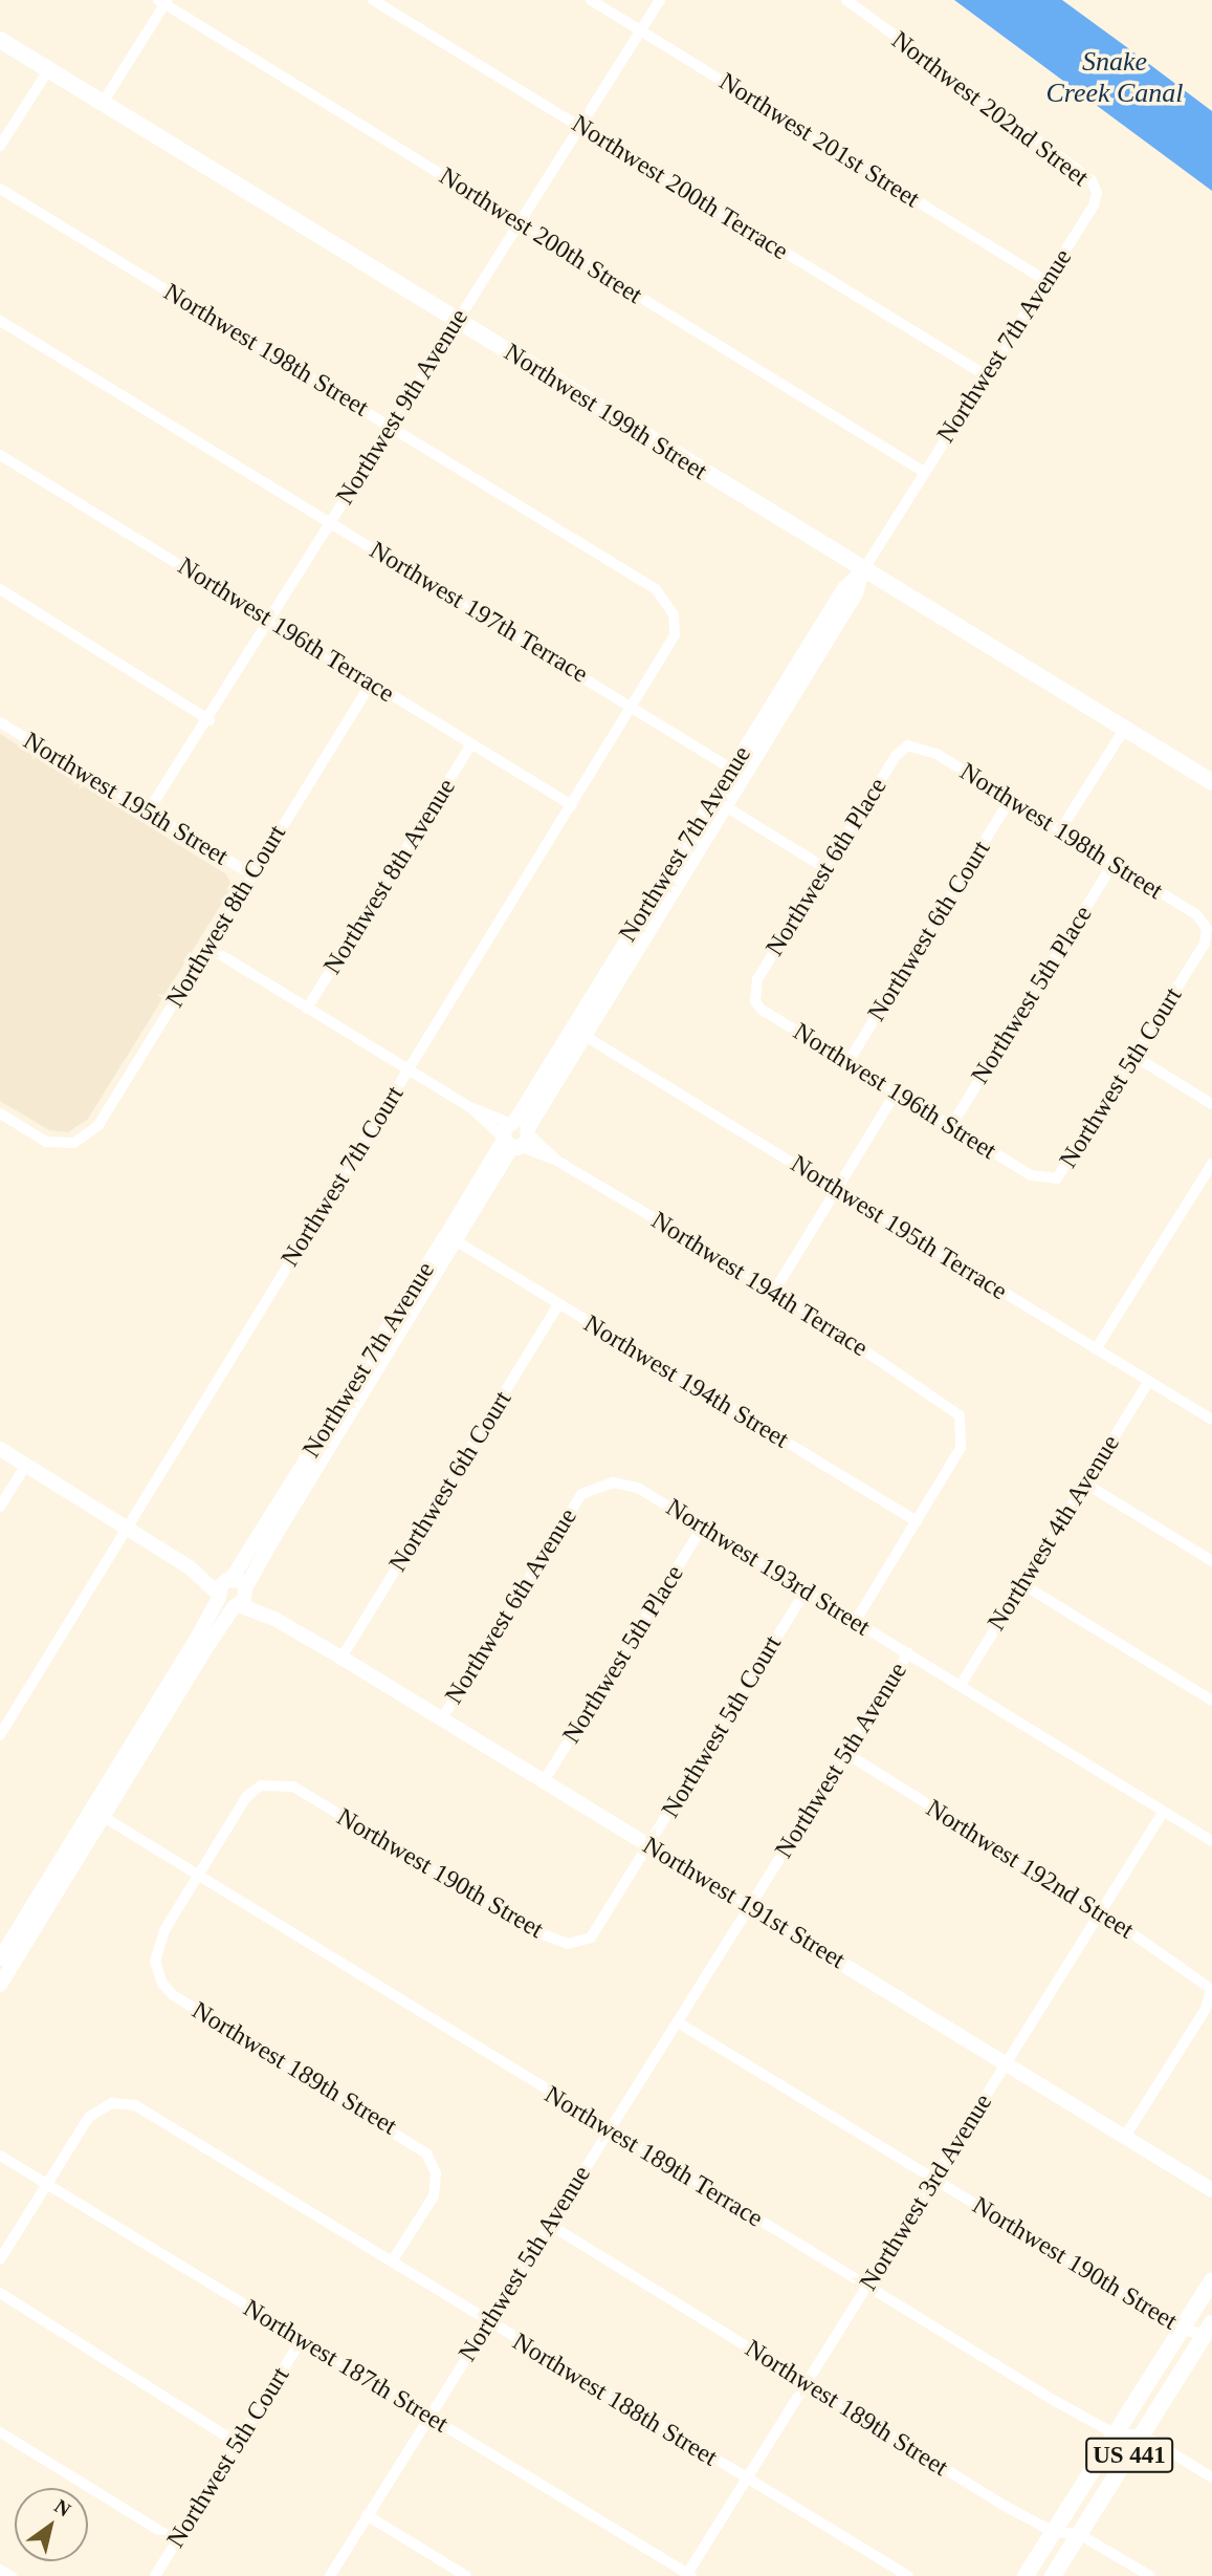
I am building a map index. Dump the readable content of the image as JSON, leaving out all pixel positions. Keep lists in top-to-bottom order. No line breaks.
{"streets":{"main road":["Northwest 199th Street","US 441"],"street":["Northwest 202nd Street","Northwest 201st Street","Northwest 200th Terrace","Northwest 200th Street","Northwest 7th Avenue","Northwest 198th Street","Northwest 9th Avenue","Northwest 197th Terrace","Northwest 196th Terrace","Northwest 195th Street","Northwest 6th Place","Northwest 8th Avenue","Northwest 8th Court","Northwest 6th Court","Northwest 5th Place","Northwest 5th Court","Northwest 196th Street","Northwest 7th Court","Northwest 195th Terrace","Northwest 194th Terrace","Northwest 194th Street","Northwest 4th Avenue","Northwest 193rd Street","Northwest 6th Avenue","Northwest 5th Avenue","Northwest 192nd Street","Northwest 190th Street","Northwest 191st Street","Northwest 189th Street","Northwest 189th Terrace","Northwest 3rd Avenue","Northwest 187th Street","Northwest 188th Street"]},"crossings":[["Northwest 202nd Street","Northwest 7th Avenue"],["Northwest 201st Street","Northwest 7th Avenue"],["Northwest 201st Street","Northwest 9th Avenue"],["Northwest 200th Terrace","Northwest 7th Avenue"],["Northwest 200th Terrace","Northwest 9th Avenue"],["Northwest 200th Street","Northwest 7th Avenue"],["Northwest 200th Street","Northwest 9th Avenue"],["Northwest 7th Avenue","Northwest 199th Street"],["Northwest 7th Avenue","Northwest 197th Terrace"],["Northwest 7th Avenue","Northwest 195th Terrace"],["Northwest 7th Avenue","Northwest 194th Terrace"],["Northwest 7th Avenue","Northwest 194th Street"],["Northwest 7th Avenue","Northwest 191st Street"],["Northwest 7th Avenue","Northwest 189th Terrace"],["Northwest 198th Street","Northwest 9th Avenue"],["Northwest 198th Street","Northwest 6th Place"],["Northwest 198th Street","Northwest 6th Court"],["Northwest 198th Street","Northwest 5th Place"],["Northwest 198th Street","Northwest 5th Court"],["Northwest 198th Street","Northwest 7th Court"],["Northwest 9th Avenue","Northwest 199th Street"],["Northwest 9th Avenue","Northwest 197th Terrace"],["Northwest 9th Avenue","Northwest 196th Terrace"],["Northwest 9th Avenue","Northwest 195th Street"],["Northwest 197th Terrace","Northwest 7th Court"],["Northwest 196th Terrace","Northwest 8th Avenue"],["Northwest 196th Terrace","Northwest 8th Court"],["Northwest 196th Terrace","Northwest 7th Court"],["Northwest 195th Street","Northwest 8th Court"],["Northwest 6th Place","Northwest 196th Street"],["Northwest 8th Avenue","Northwest 194th Terrace"],["Northwest 8th Court","Northwest 194th Terrace"],["Northwest 6th Court","Northwest 196th Street"],["Northwest 6th Court","Northwest 194th Street"],["Northwest 6th Court","Northwest 191st Street"],["Northwest 5th Place","Northwest 196th Street"],["Northwest 5th Place","Northwest 193rd Street"],["Northwest 5th Place","Northwest 191st Street"],["Northwest 5th Court","Northwest 196th Street"],["Northwest 5th Court","Northwest 193rd Street"],["Northwest 5th Court","Northwest 190th Street"],["Northwest 5th Court","Northwest 191st Street"],["Northwest 5th Court","Northwest 187th Street"],["Northwest 7th Court","Northwest 194th Terrace"],["Northwest 195th Terrace","Northwest 4th Avenue"],["Northwest 194th Terrace","Northwest 194th Street"],["Northwest 4th Avenue","Northwest 193rd Street"],["Northwest 193rd Street","Northwest 6th Avenue"],["Northwest 193rd Street","Northwest 5th Avenue"],["Northwest 193rd Street","Northwest 3rd Avenue"],["Northwest 6th Avenue","Northwest 191st Street"],["Northwest 5th Avenue","Northwest 192nd Street"],["Northwest 5th Avenue","Northwest 190th Street"],["Northwest 5th Avenue","Northwest 191st Street"],["Northwest 5th Avenue","Northwest 189th Street"],["Northwest 5th Avenue","Northwest 189th Terrace"],["Northwest 5th Avenue","Northwest 187th Street"],["Northwest 5th Avenue","Northwest 188th Street"],["Northwest 192nd Street","Northwest 3rd Avenue"],["Northwest 190th Street","Northwest 189th Street"],["Northwest 190th Street","Northwest 189th Terrace"],["Northwest 190th Street","Northwest 3rd Avenue"],["Northwest 190th Street","US 441"],["Northwest 191st Street","Northwest 3rd Avenue"],["Northwest 189th Street","Northwest 189th Terrace"],["Northwest 189th Street","Northwest 3rd Avenue"],["Northwest 189th Street","Northwest 188th Street"],["Northwest 189th Street","US 441"],["Northwest 189th Terrace","Northwest 3rd Avenue"],["Northwest 189th Terrace","US 441"],["Northwest 3rd Avenue","Northwest 187th Street"],["Northwest 3rd Avenue","Northwest 188th Street"],["Northwest 187th Street","Northwest 188th Street"]],"water":["Snake Creek Canal"],"north":"top right"}
